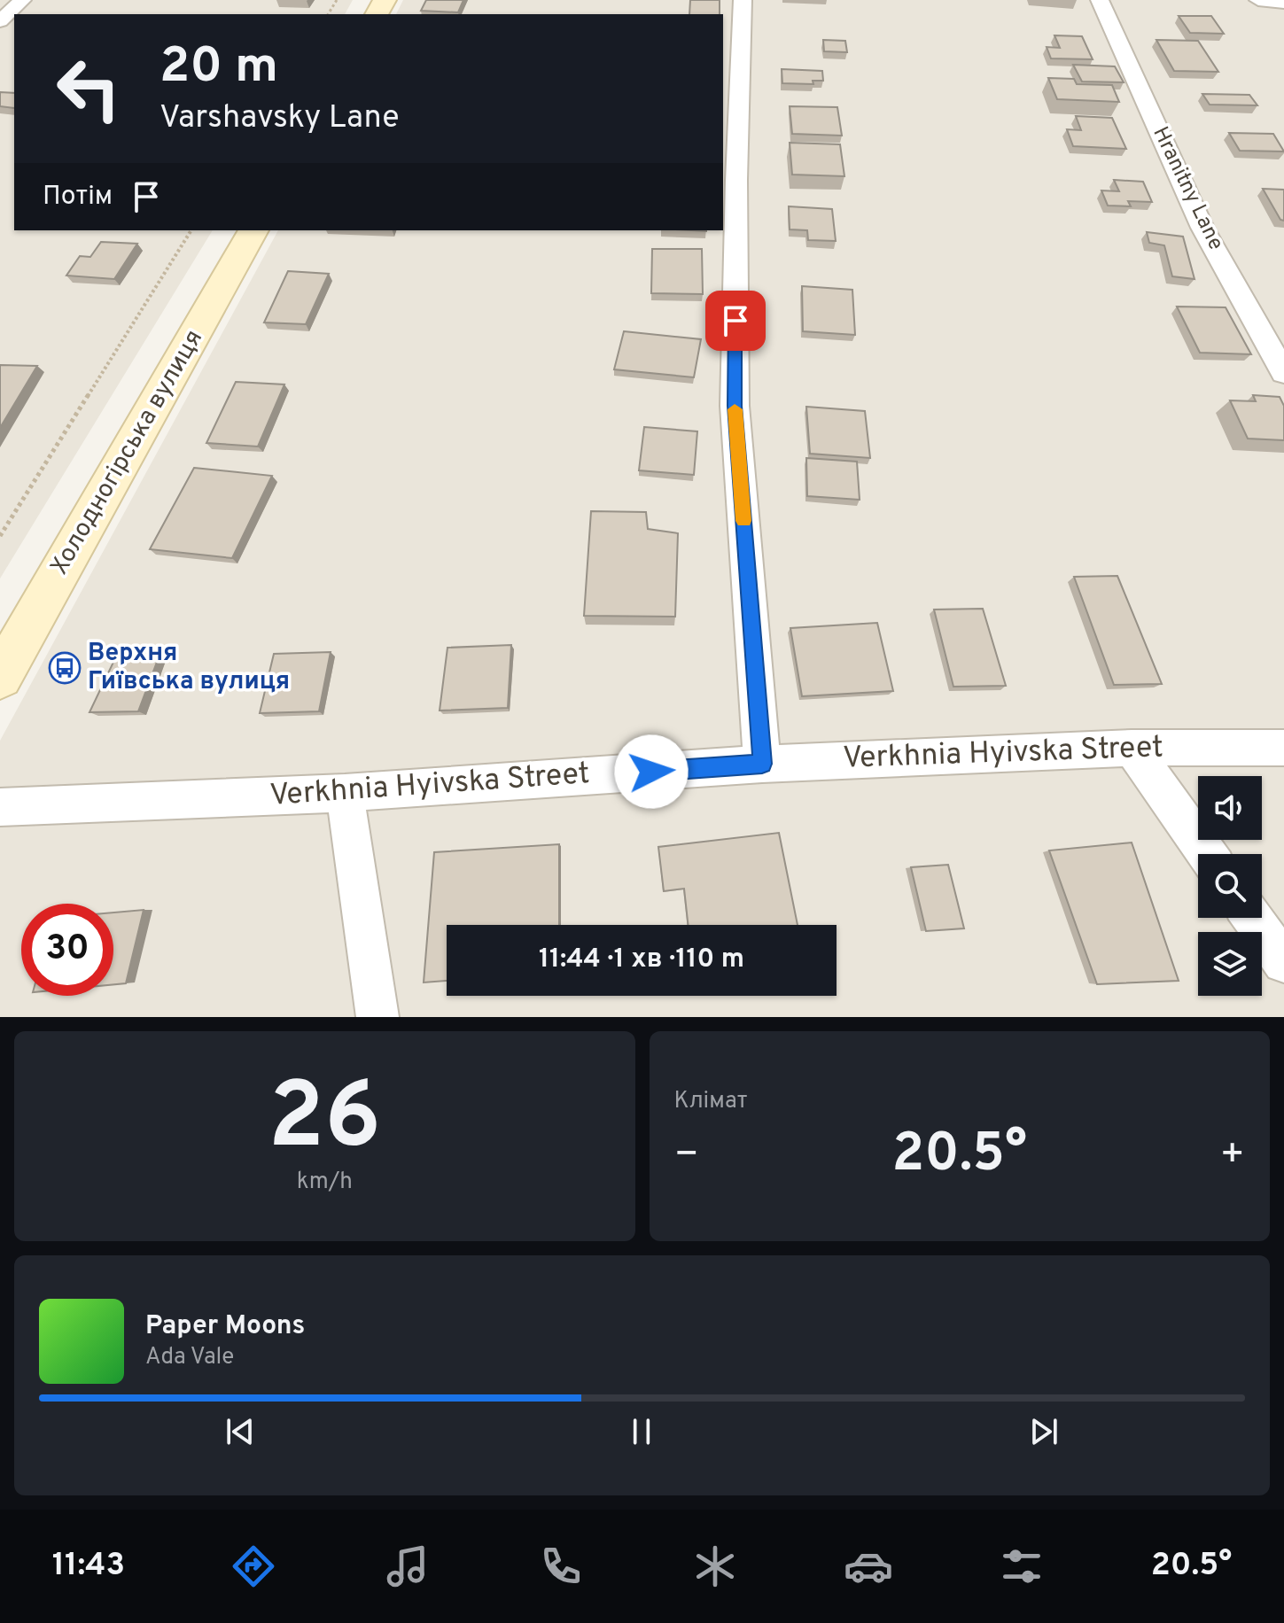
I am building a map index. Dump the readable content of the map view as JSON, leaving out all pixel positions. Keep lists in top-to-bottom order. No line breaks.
{"streets":{"main road":["Холодногірська вулиця"],"street":["Hranitny Lane","Verkhnia Hyivska Street"]},"places":{"bus stop":["Верхня Гиївська вулиця"]},"page":{"turn":["20 m","Varshavsky Lane"],"then":"Потім","limit":"30","trip":"11:44 · 1 хв · 110 m","tile":[["26","km/h"],"Клімат"],"heat":["−","20.5°","+"],"song":["Paper Moons","Ada Vale"],"tabs":["11:43","20.5°"]}}
